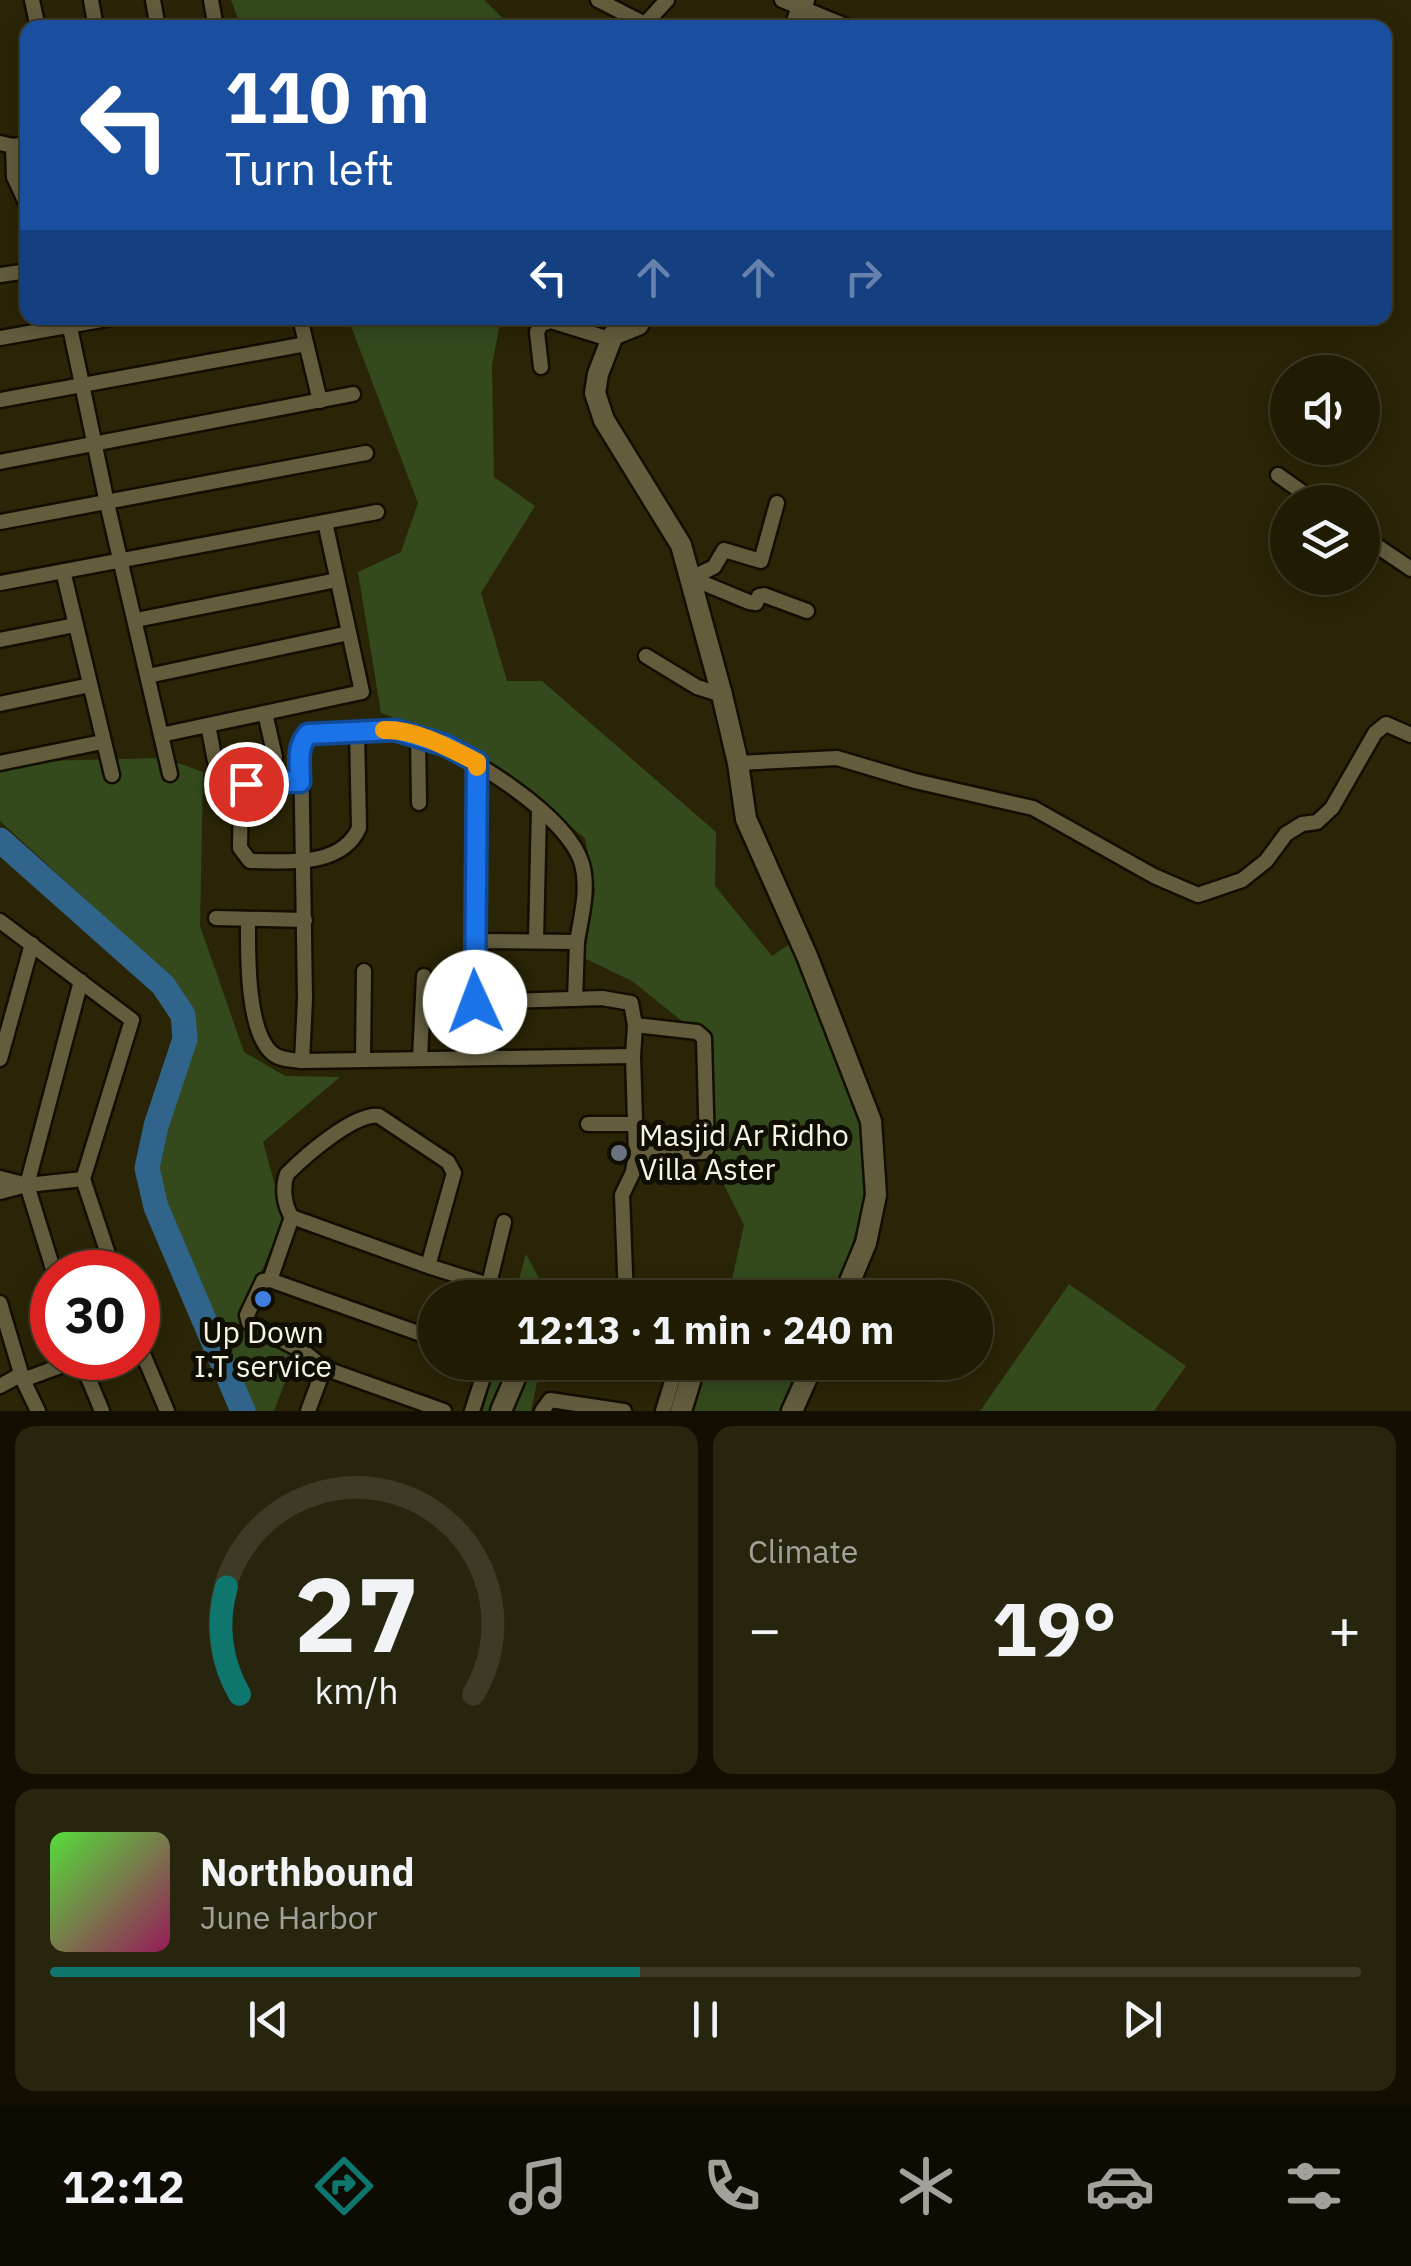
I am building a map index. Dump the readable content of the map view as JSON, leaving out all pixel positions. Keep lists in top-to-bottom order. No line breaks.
{"places":["Masjid Ar Ridho Villa Aster","Up Down I.T service"],"page":{"turn":["110 m","Turn left"],"limit":"30","trip":"12:13 · 1 min · 240 m","tile":"Climate","heat":["−","19°","+"],"song":["Northbound","June Harbor"],"tabs":"12:12","gauge":["27","km/h"]}}
